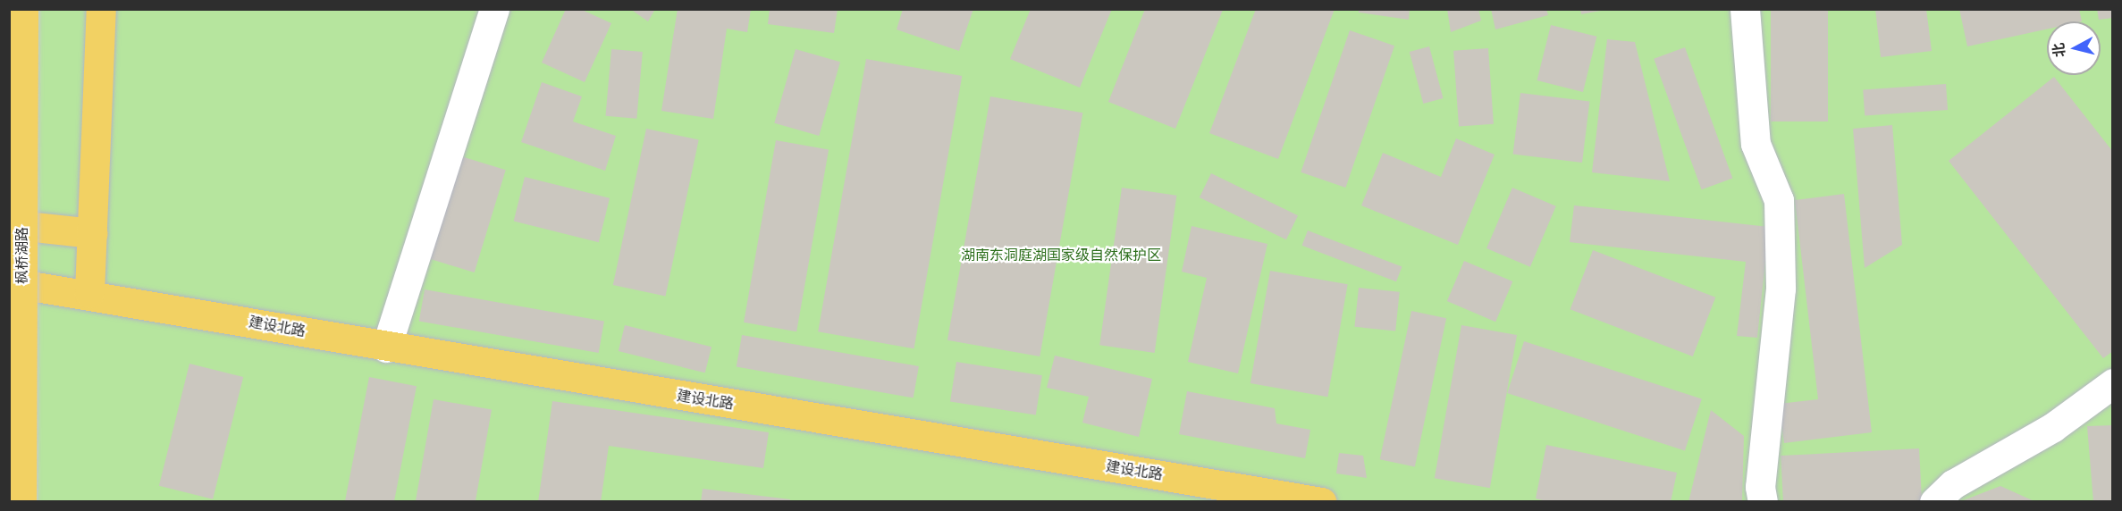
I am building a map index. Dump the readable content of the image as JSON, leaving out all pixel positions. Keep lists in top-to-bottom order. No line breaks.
{"streets":{"main road":["枫桥湖路","建设北路"]},"parks":["湖南东洞庭湖国家级自然保护区"],"north":"left"}
